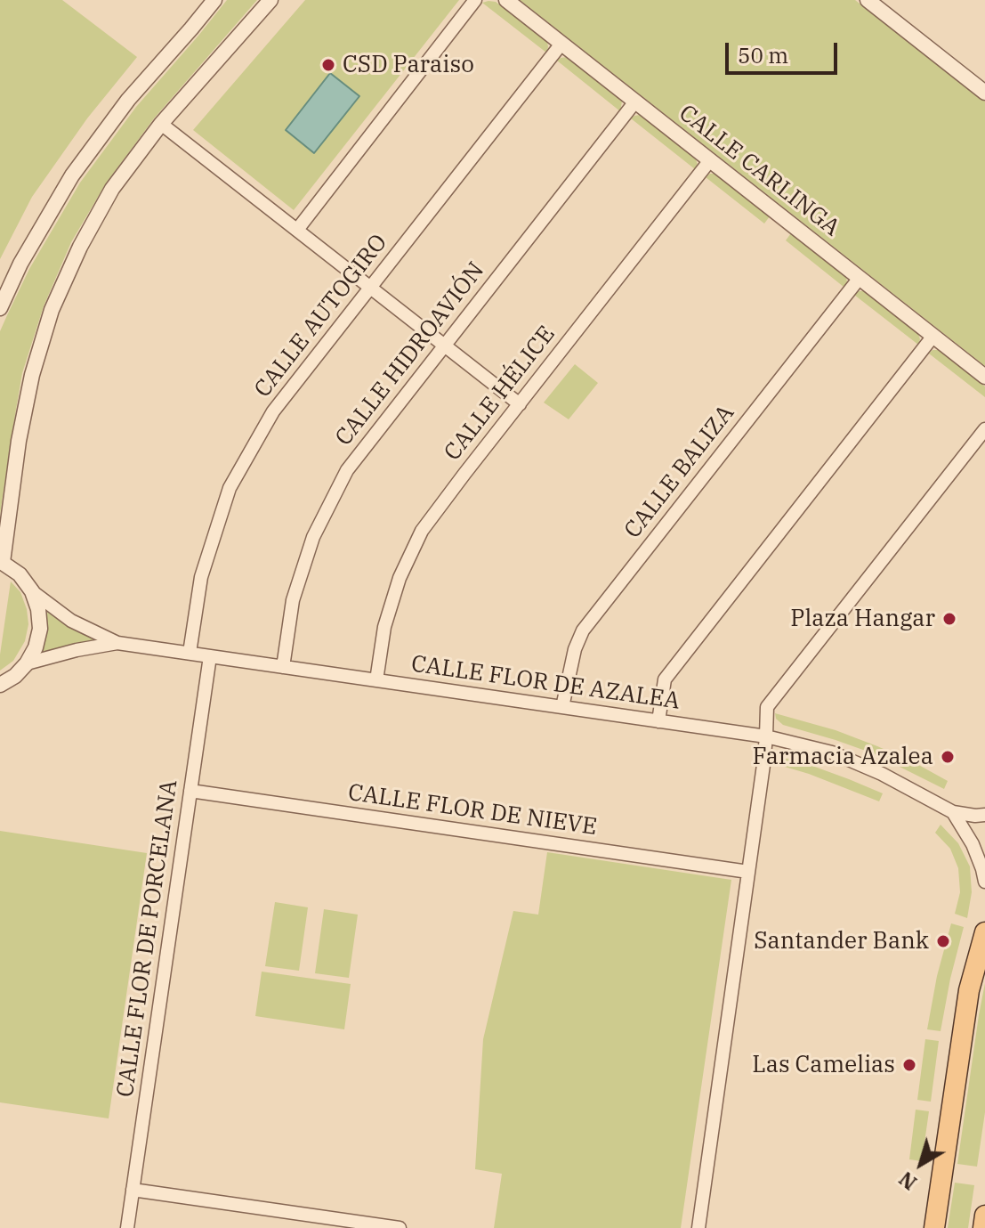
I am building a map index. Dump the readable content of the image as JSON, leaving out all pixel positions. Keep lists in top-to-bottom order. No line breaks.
{"streets":{"street":["CALLE CARLINGA","CALLE AUTOGIRO","CALLE HIDROAVIÓN","CALLE HÉLICE","CALLE BALIZA","CALLE FLOR DE AZALEA","CALLE FLOR DE NIEVE","CALLE FLOR DE PORCELANA"]},"crossings":[["CALLE CARLINGA","CALLE AUTOGIRO"],["CALLE CARLINGA","CALLE HIDROAVIÓN"],["CALLE CARLINGA","CALLE HÉLICE"],["CALLE CARLINGA","CALLE BALIZA"],["CALLE AUTOGIRO","CALLE FLOR DE AZALEA"],["CALLE HIDROAVIÓN","CALLE FLOR DE AZALEA"],["CALLE HÉLICE","CALLE FLOR DE AZALEA"],["CALLE BALIZA","CALLE FLOR DE AZALEA"],["CALLE FLOR DE AZALEA","CALLE FLOR DE PORCELANA"],["CALLE FLOR DE NIEVE","CALLE FLOR DE PORCELANA"]],"places":["CSD Paraiso","Plaza Hangar","Farmacia Azalea","Santander Bank","Las Camelias"],"scale_bar":"50 m","north":"bottom left"}
